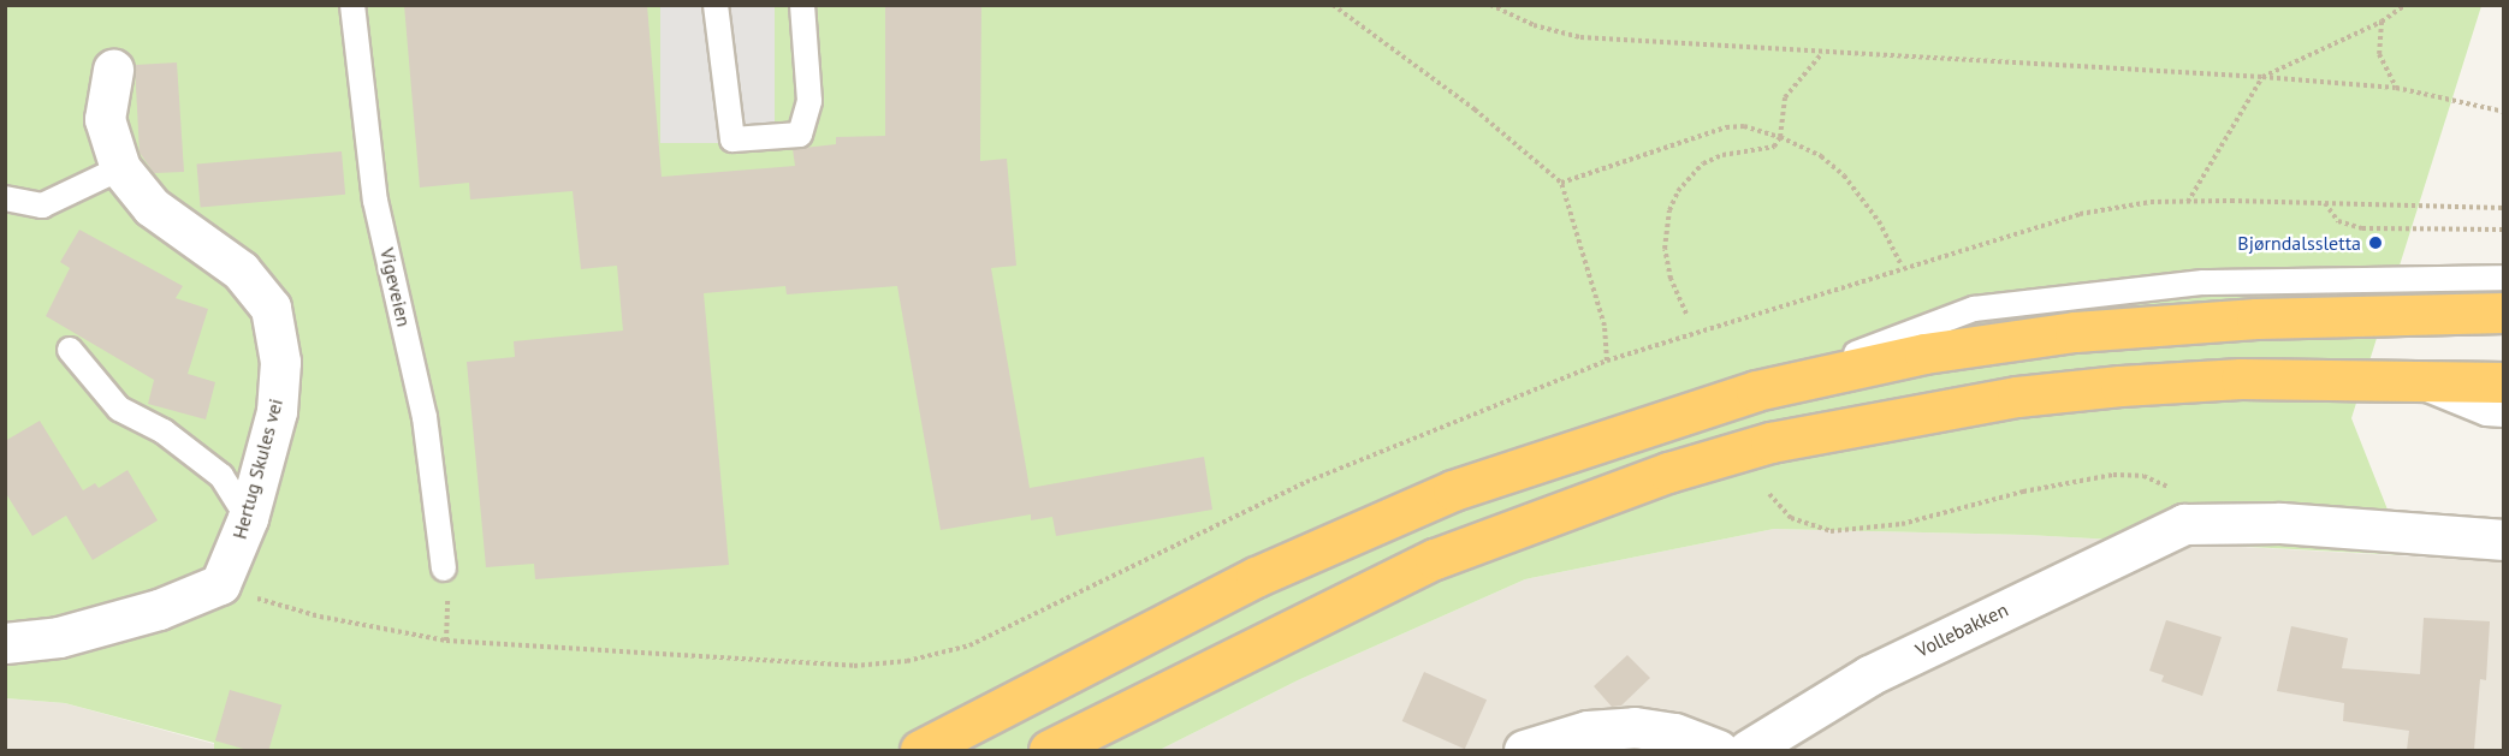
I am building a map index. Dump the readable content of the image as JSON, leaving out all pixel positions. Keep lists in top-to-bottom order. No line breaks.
{"streets":{"street":["Hertug Skules vei","Vollebakken"],"lane":["Vigeveien"]},"places":["Bjørndalssletta"]}
